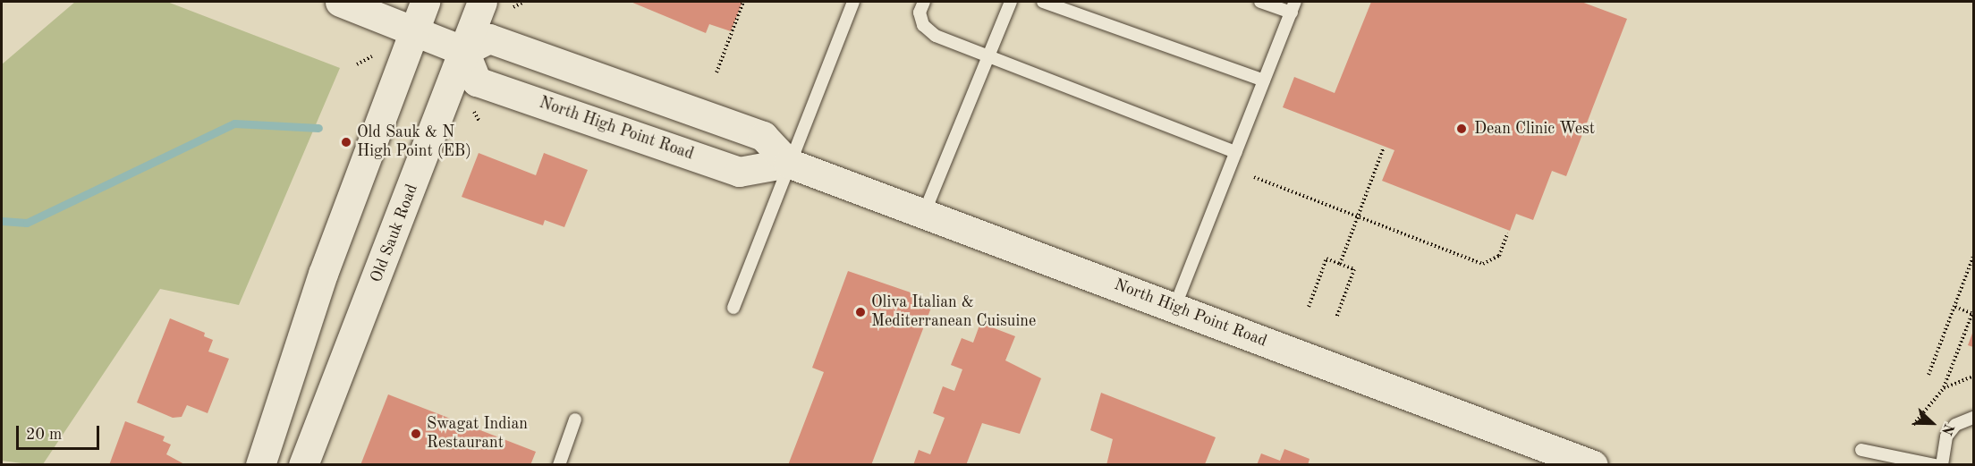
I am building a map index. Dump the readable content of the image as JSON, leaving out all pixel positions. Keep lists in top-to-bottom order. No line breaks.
{"streets":{"street":["North High Point Road","Old Sauk Road"]},"crossings":[["North High Point Road","Old Sauk Road"]],"places":["Dean Clinic West","Old Sauk & N High Point (EB)","Oliva Italian & Mediterranean Cuisuine","Swagat Indian Restaurant"],"scale_bar":"20 m","north":"right"}
